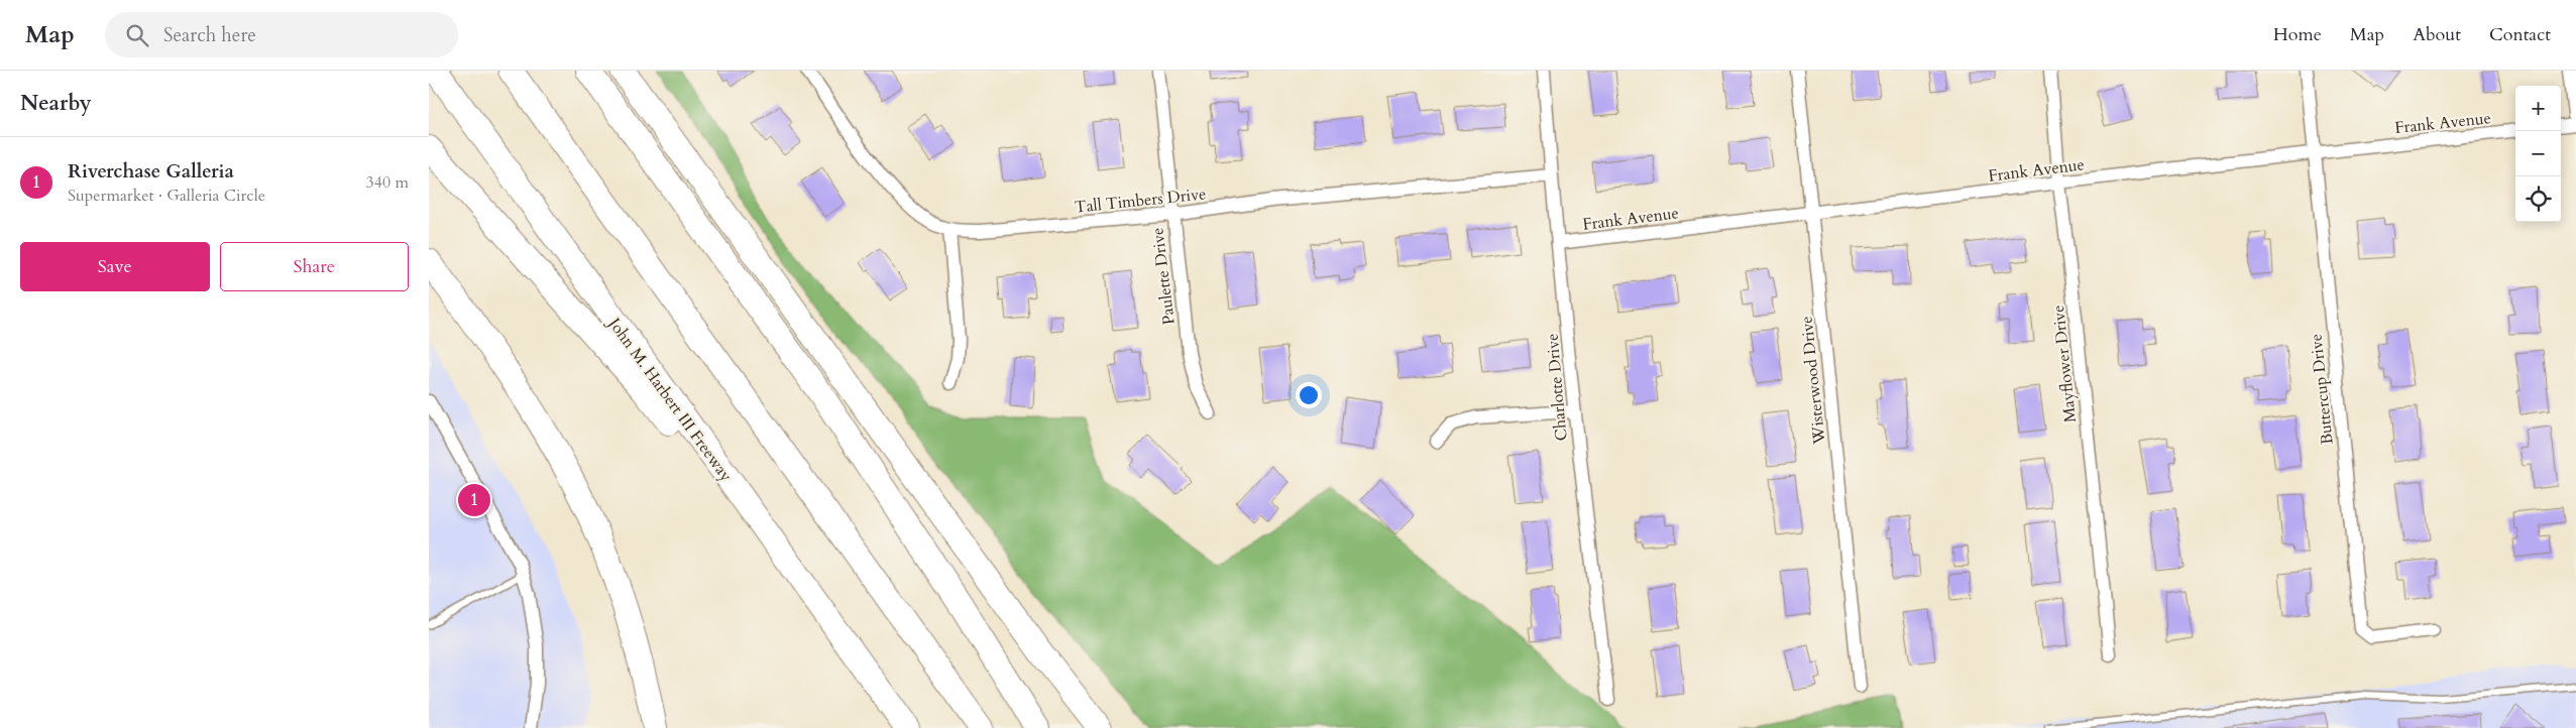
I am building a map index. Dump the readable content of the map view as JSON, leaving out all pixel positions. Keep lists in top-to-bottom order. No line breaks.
{"streets":{"highway":["John M. Harbert III Freeway"],"street":["Frank Avenue","Tall Timbers Drive","Paulette Drive","Mayflower Drive","Wisterwood Drive","Charlotte Drive","Buttercup Drive"]},"crossings":[["Frank Avenue","Mayflower Drive"],["Frank Avenue","Wisterwood Drive"],["Frank Avenue","Charlotte Drive"],["Frank Avenue","Buttercup Drive"],["Tall Timbers Drive","Paulette Drive"],["Tall Timbers Drive","Charlotte Drive"]],"page":{"header":"Map","search":"Search here","nav":["Home","Map","About","Contact"],"heading":"Nearby","map_buttons":["+","−"],"list":[{"mark":"1","name":"Riverchase Galleria","note":"Supermarket · Galleria Circle","value":"340 m"}],"buttons":["Save","Share"],"pins":"1"}}
